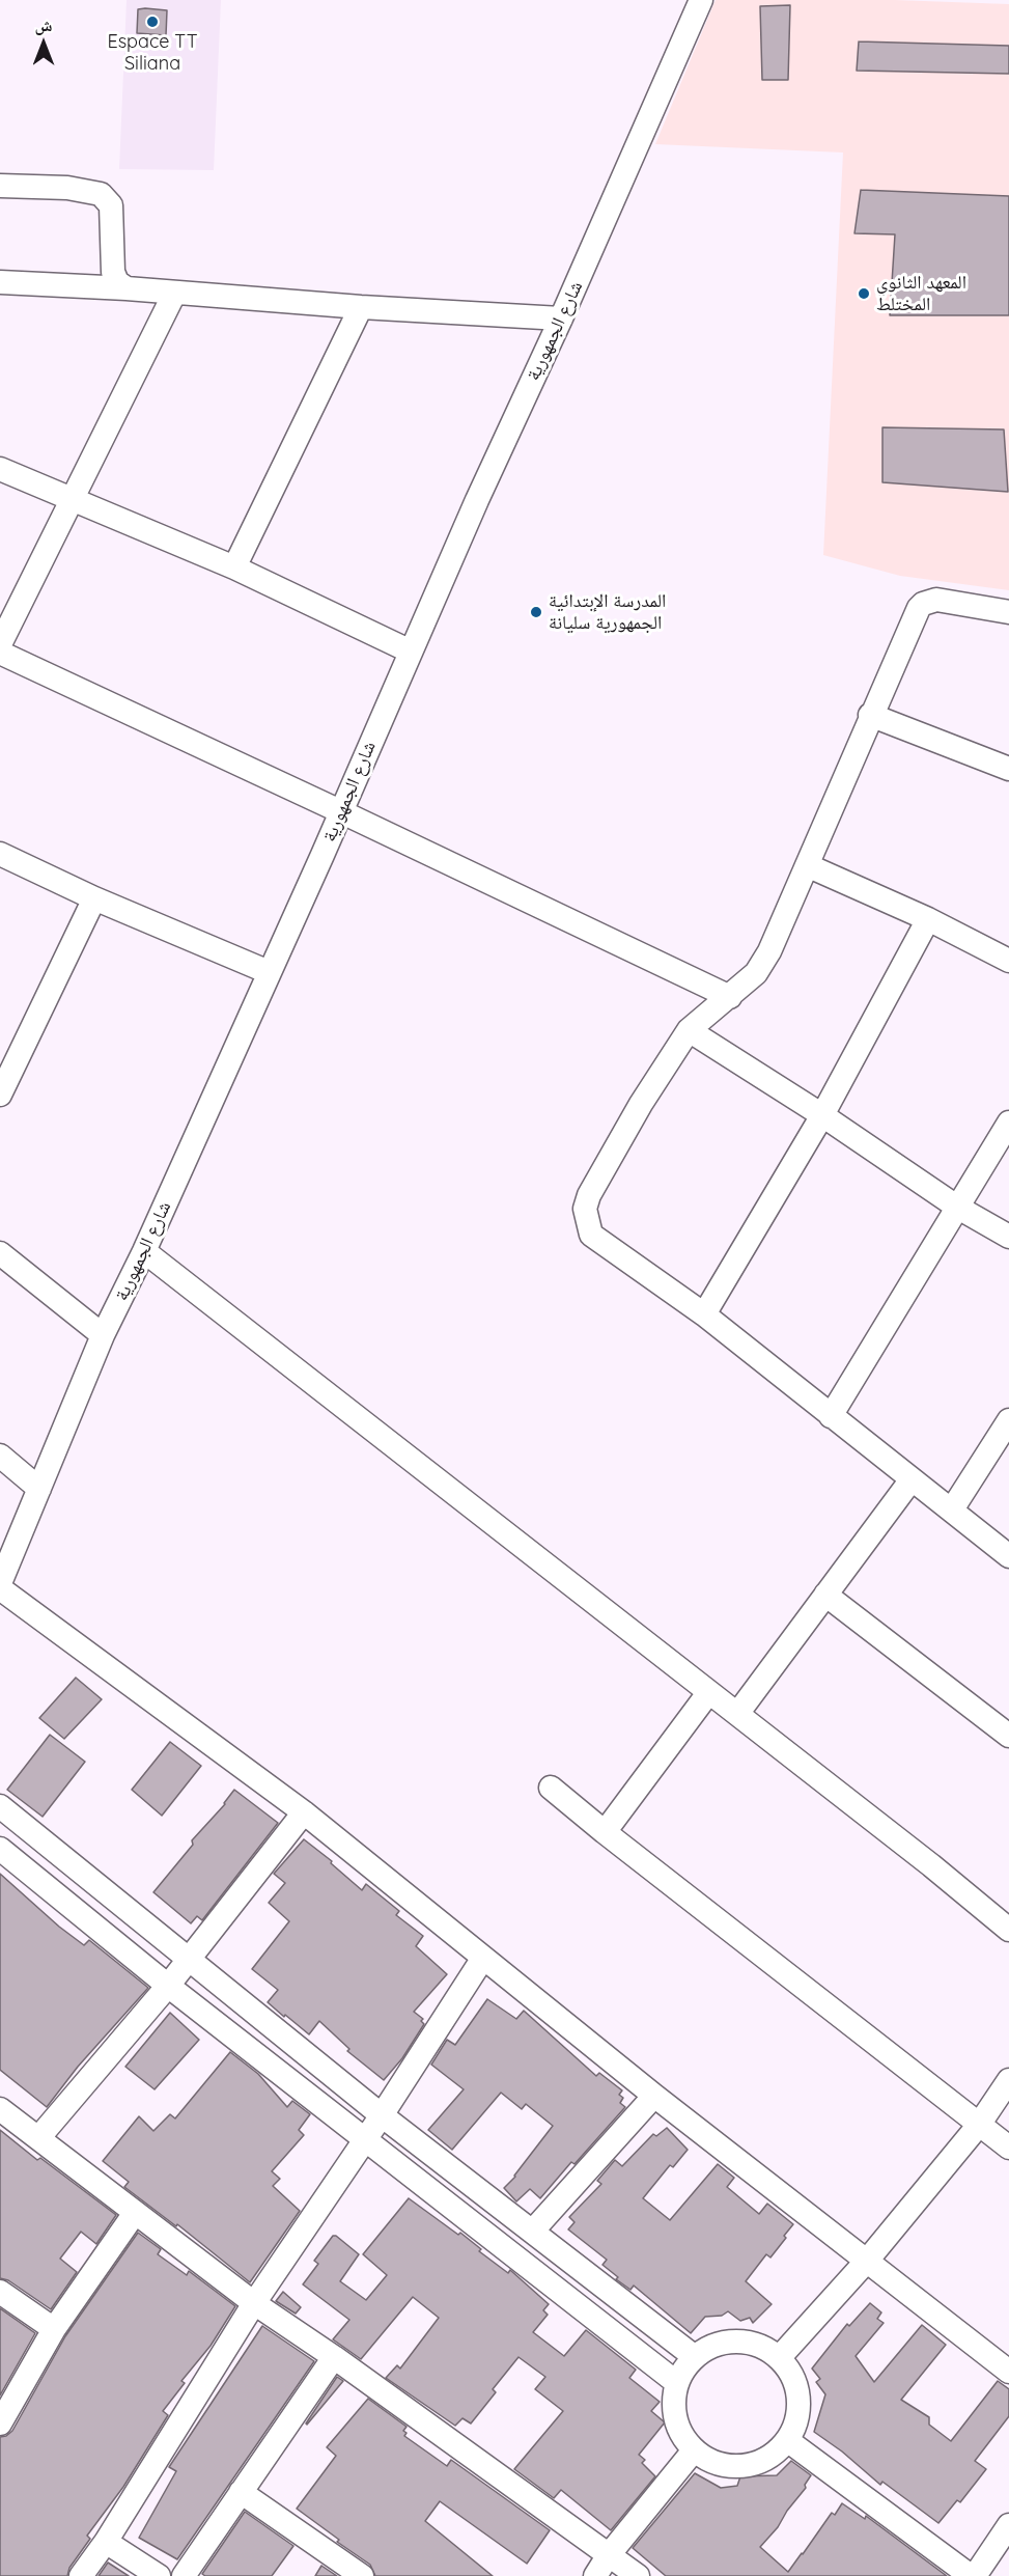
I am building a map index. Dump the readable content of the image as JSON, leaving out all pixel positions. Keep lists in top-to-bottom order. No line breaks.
{"streets":{"street":["شارع الجمهورية"]},"places":["Espace TT Siliana","المعهد الثانوي المختلط","المدرسة الإبتدائية الجمهورية سليانة"],"north":"top"}
